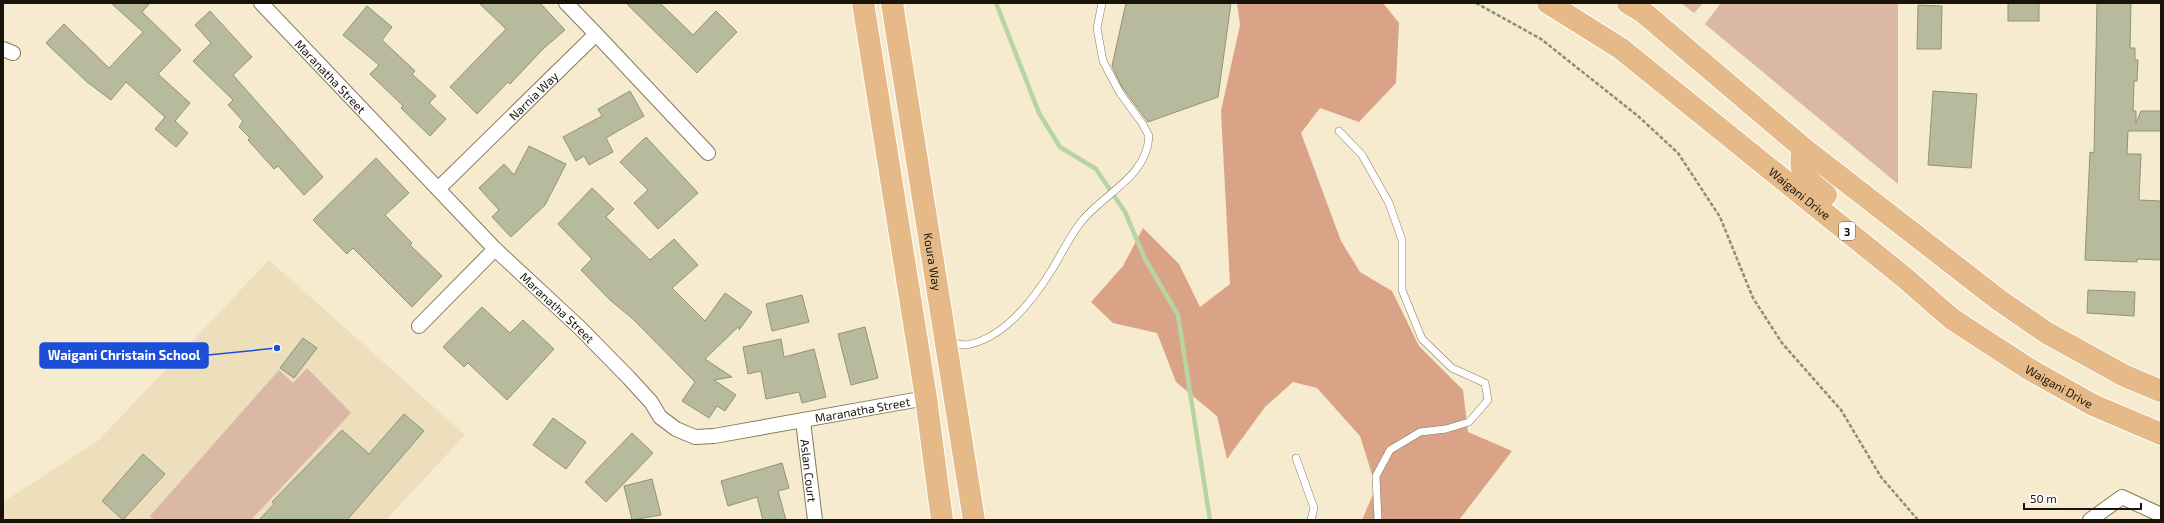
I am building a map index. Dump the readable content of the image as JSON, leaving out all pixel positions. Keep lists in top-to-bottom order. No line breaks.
{"streets":{"highway":["Waigani Drive","3","Koura Way"],"street":["Maranatha Street","Narnia Way","Aslan Court"]},"crossings":[["Maranatha Street","Narnia Way"],["Maranatha Street","Aslan Court"]],"places":["Waigani Christain School"],"scale_bar":"50 m"}
